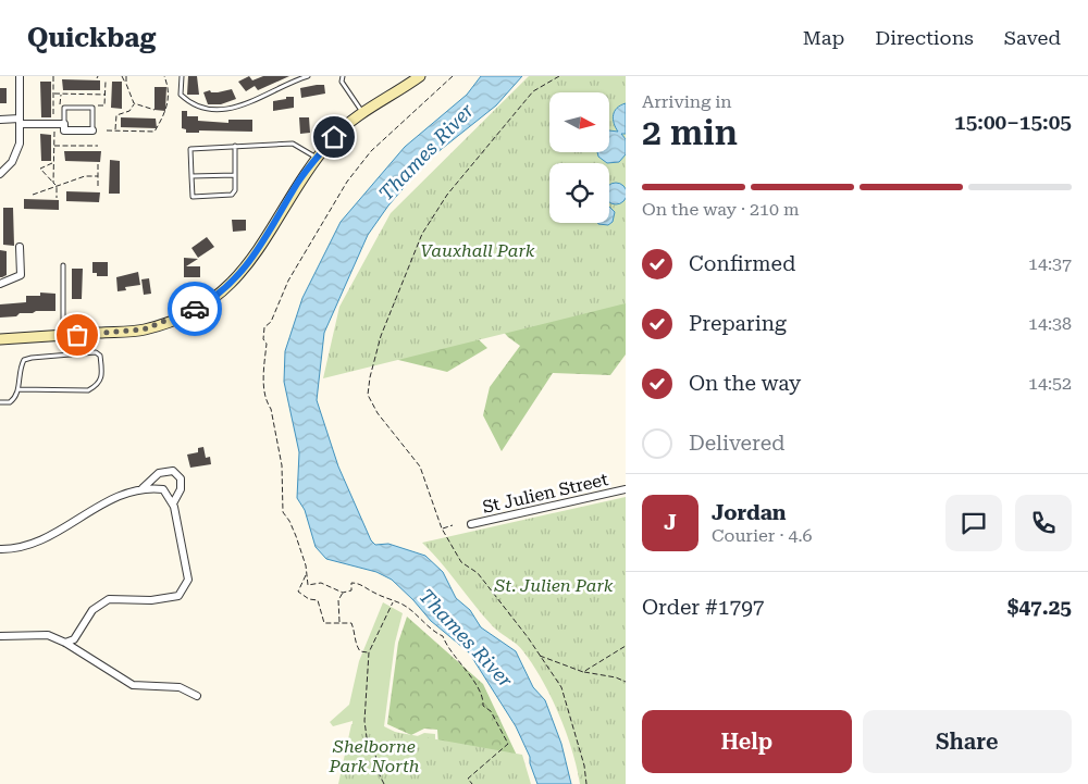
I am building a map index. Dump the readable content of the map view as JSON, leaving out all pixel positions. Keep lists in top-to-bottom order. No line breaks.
{"streets":{"street":["St Julien Street"]},"water":["Thames River"],"parks":["Vauxhall Park","St. Julien Park","Shelborne Park North"],"north":"right","page":{"header":"Quickbag","nav":["Map","Directions","Saved"],"heading":["2 min","Arriving in","15:00–15:05"],"panel":["Jordan","Courier · 4.6","Order #1797","$47.25"],"bar":"On the way · 210 m","list":[["Confirmed","14:37"],["Preparing","14:38"],["On the way","14:52"],"Delivered"],"round":"J","buttons":["Help","Share"]}}
